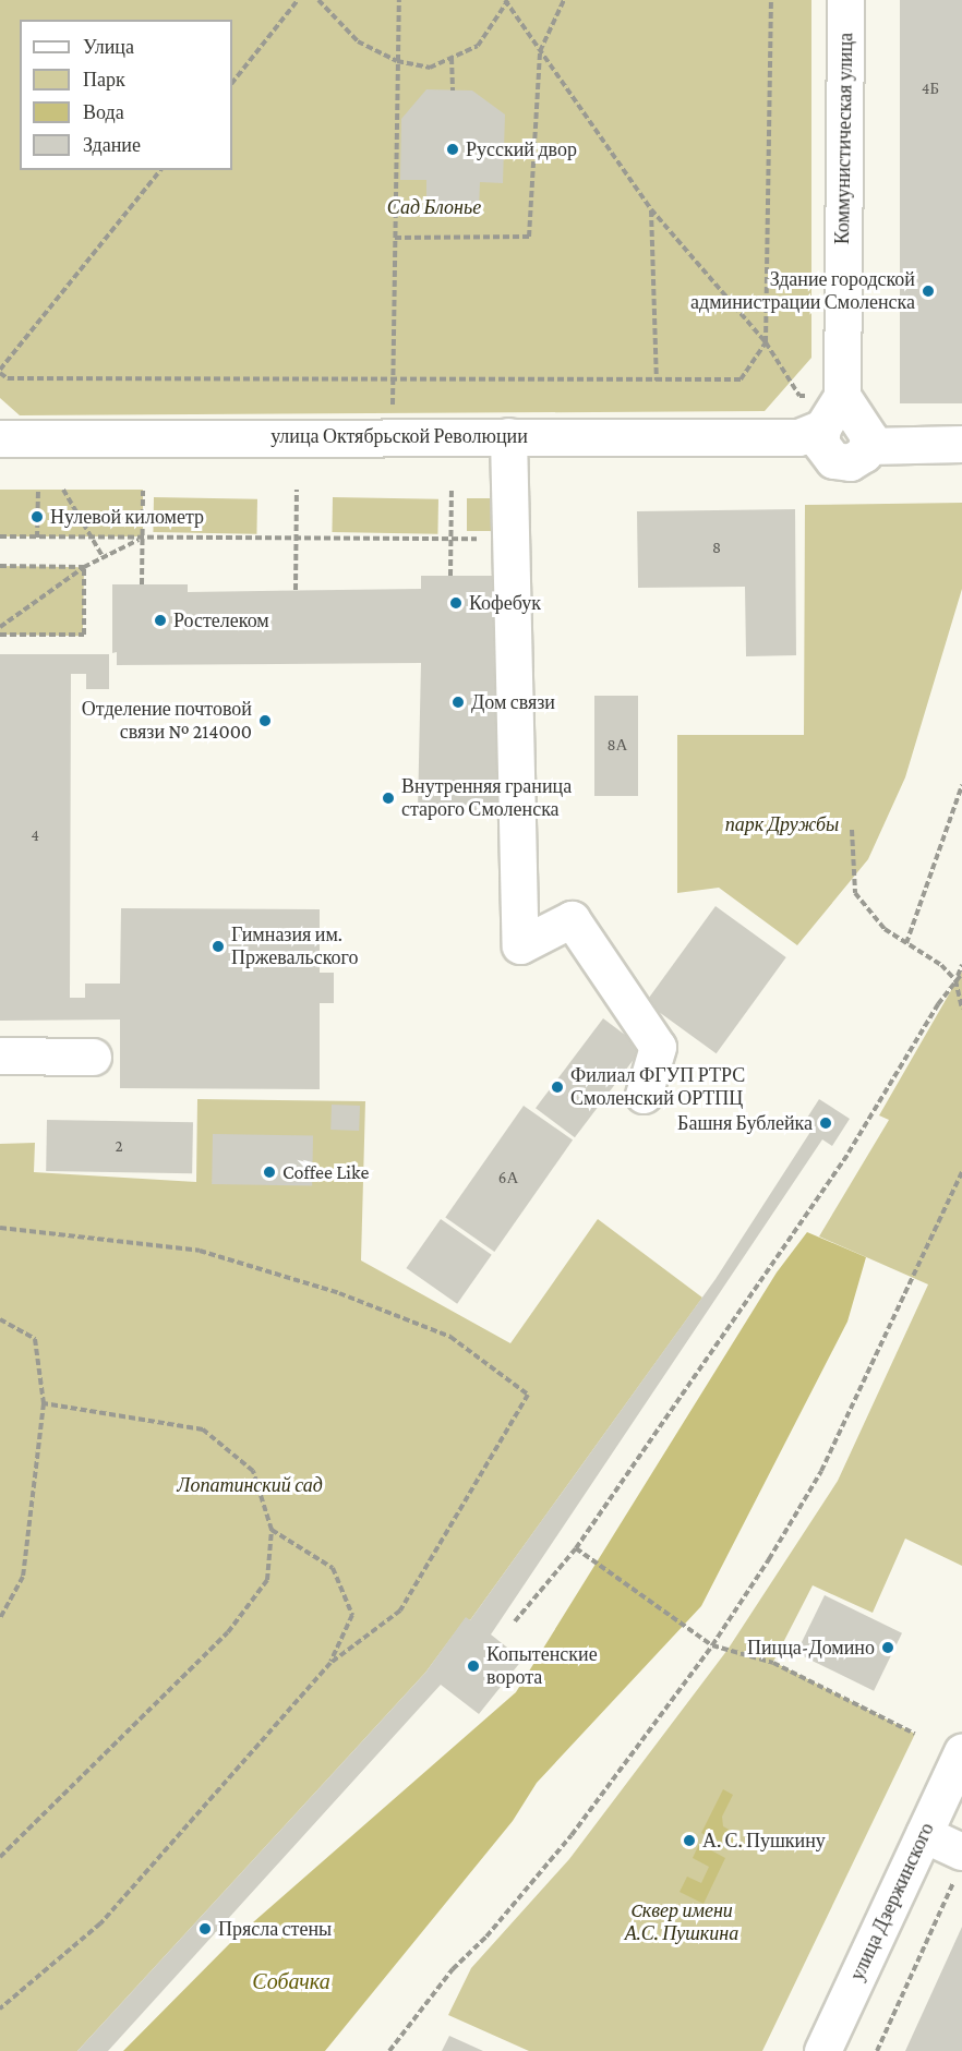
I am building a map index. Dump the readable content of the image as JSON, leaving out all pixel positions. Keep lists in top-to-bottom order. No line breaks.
{"streets":{"street":["Коммунистическая улица","улица Октябрьской Революции","улица Дзержинского"]},"water":["Собачка"],"parks":["Сад Блонье","парк Дружбы","Лопатинский сад","Cквер имени А.С. Пушкина"],"places":["Русский двор","Здание городской администрации Смоленска","Нулевой километр","Кофебук","Ростелеком","Дом связи","Отделение почтовой связи № 214000","Внутренняя граница старого Смоленска","Гимназия им. Пржевальского","Филиал ФГУП РТРС Смоленский ОРТПЦ","Башня Бублейка","Coffee Like","Пицца-Домино","Копытенские ворота","А. С. Пушкину","Прясла стены"],"house_numbers":["4Б","8","8А","4","2","6А"],"legend":["Улица","Парк","Вода","Здание"]}
